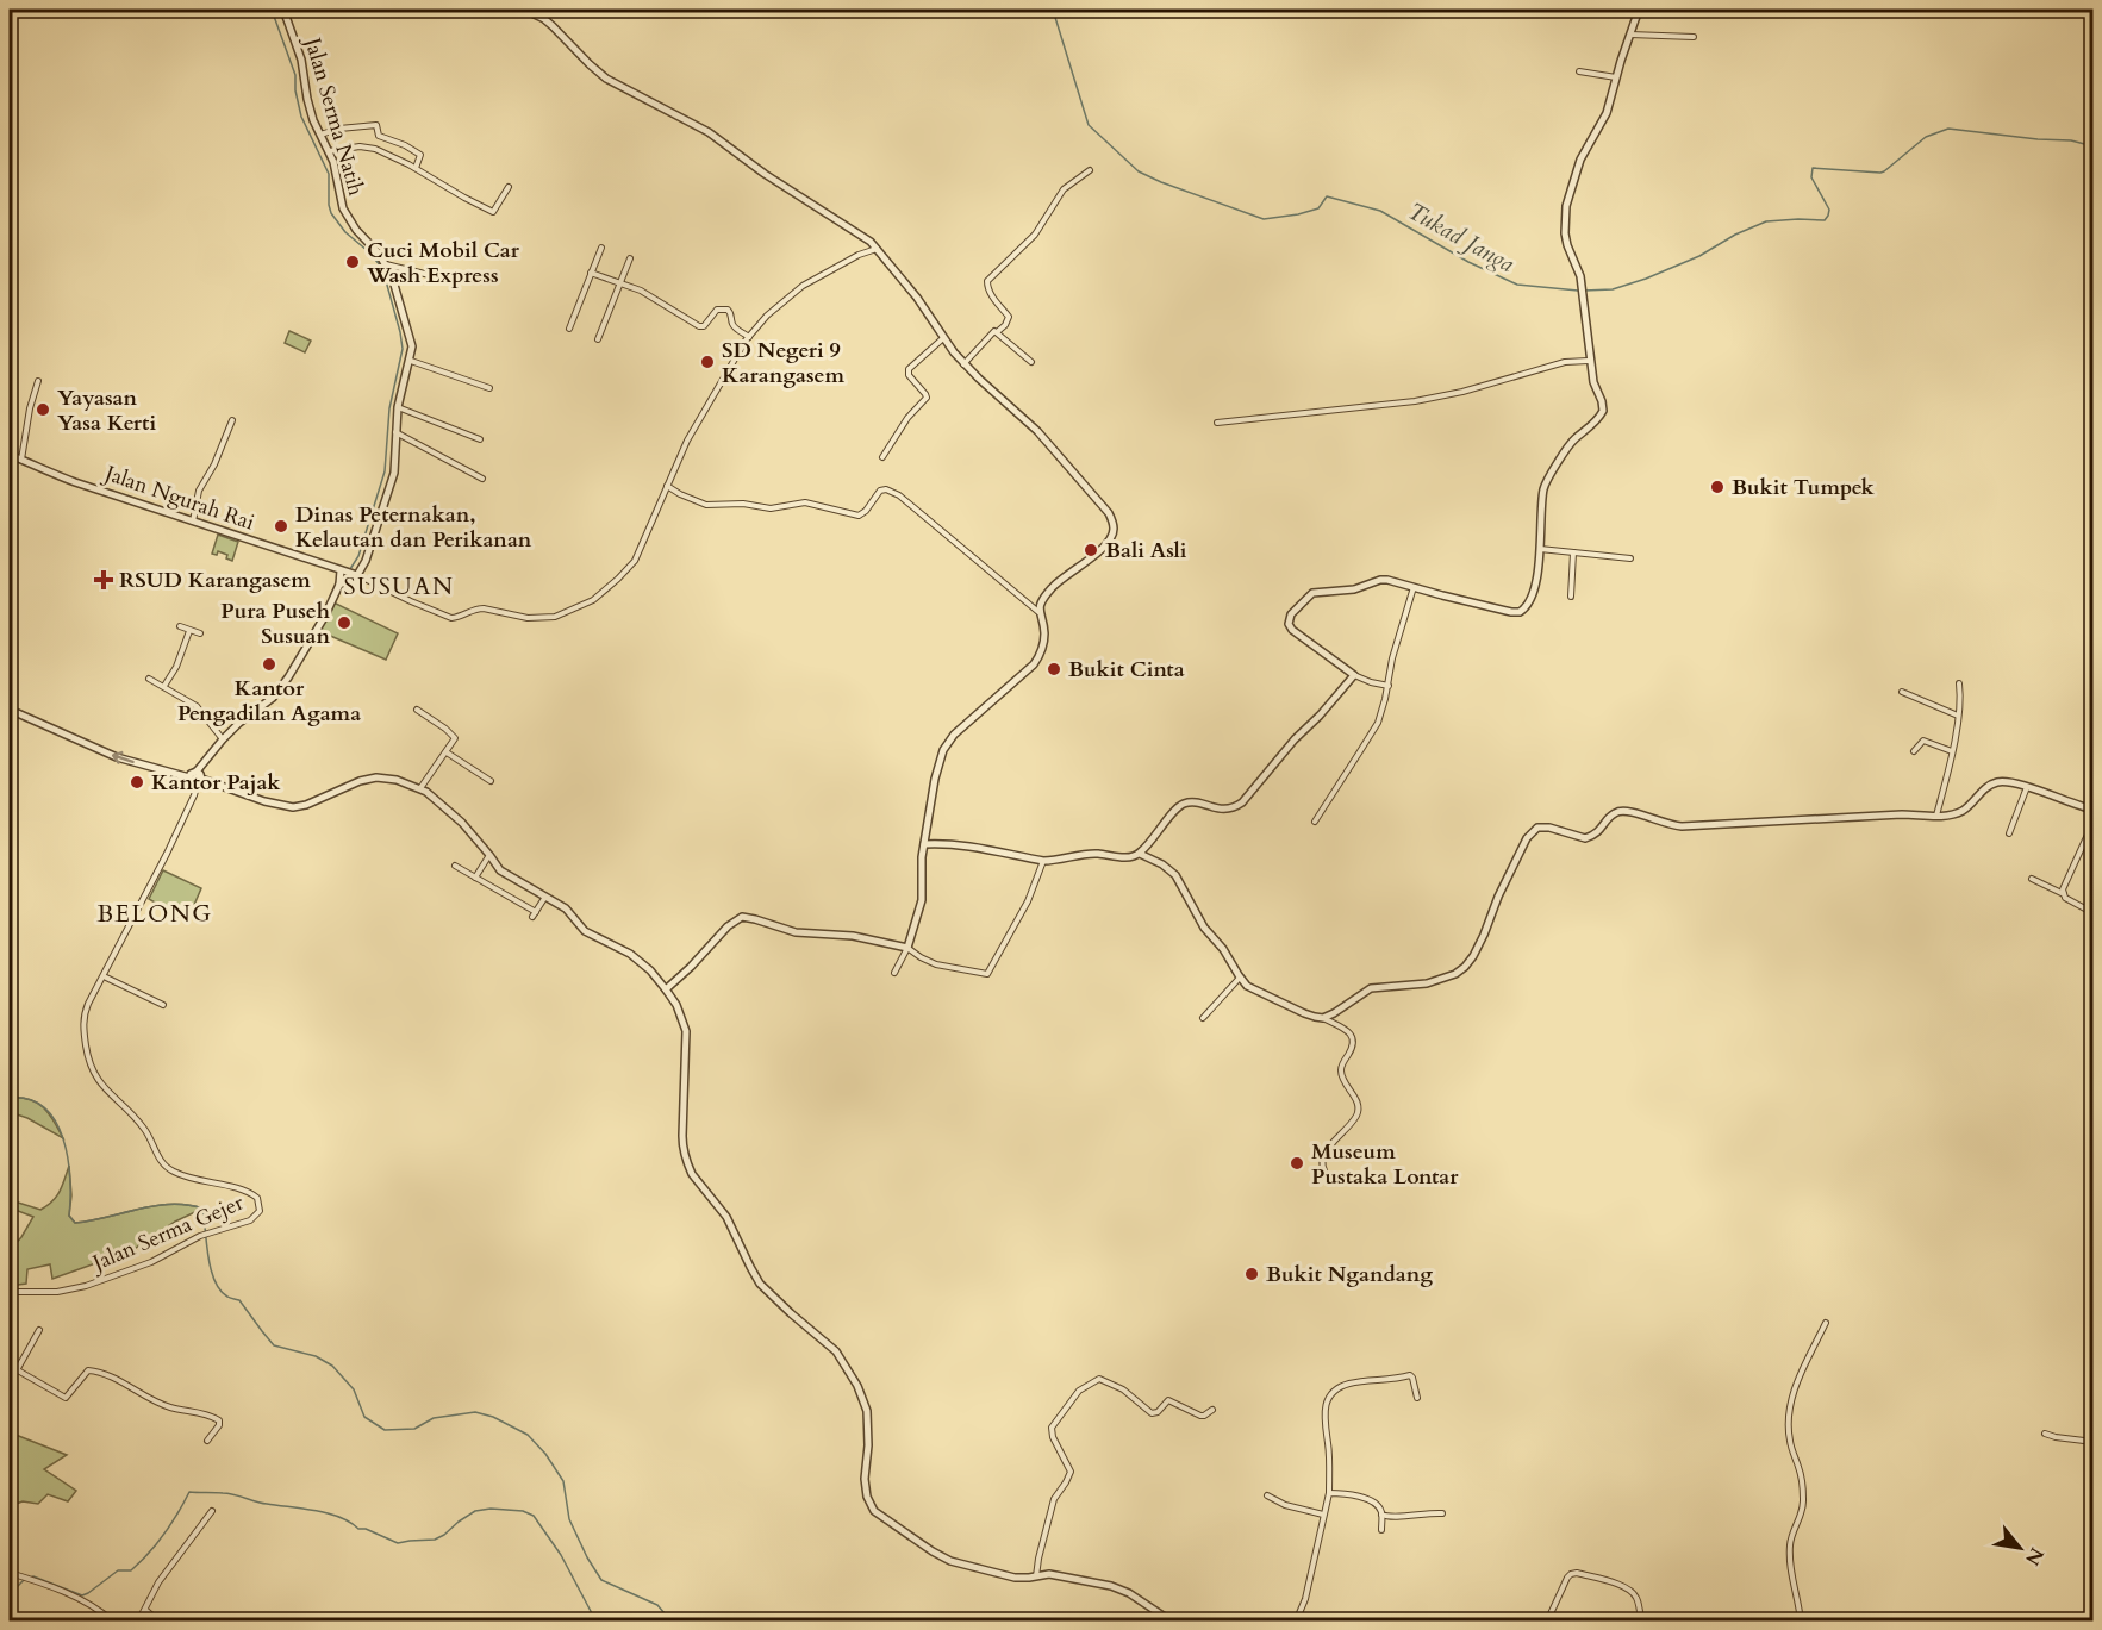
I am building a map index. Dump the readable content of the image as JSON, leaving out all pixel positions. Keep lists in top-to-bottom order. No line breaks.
{"streets":{"street":["Jalan Serma Natih","Jalan Ngurah Rai","Jalan Serma Gejer"]},"districts":["SUSUAN","BELONG"],"water":["Tukad Janga"],"places":{"other":["Cuci Mobil Car Wash Express","SD Negeri 9 Karangasem","Yayasan Yasa Kerti","Bukit Tumpek","Dinas Peternakan, Kelautan dan Perikanan","Bali Asli","Pura Puseh Susuan","Kantor Pengadilan Agama","Bukit Cinta","Kantor Pajak","Museum Pustaka Lontar","Bukit Ngandang"],"health":["RSUD Karangasem"]},"north":"bottom right"}
